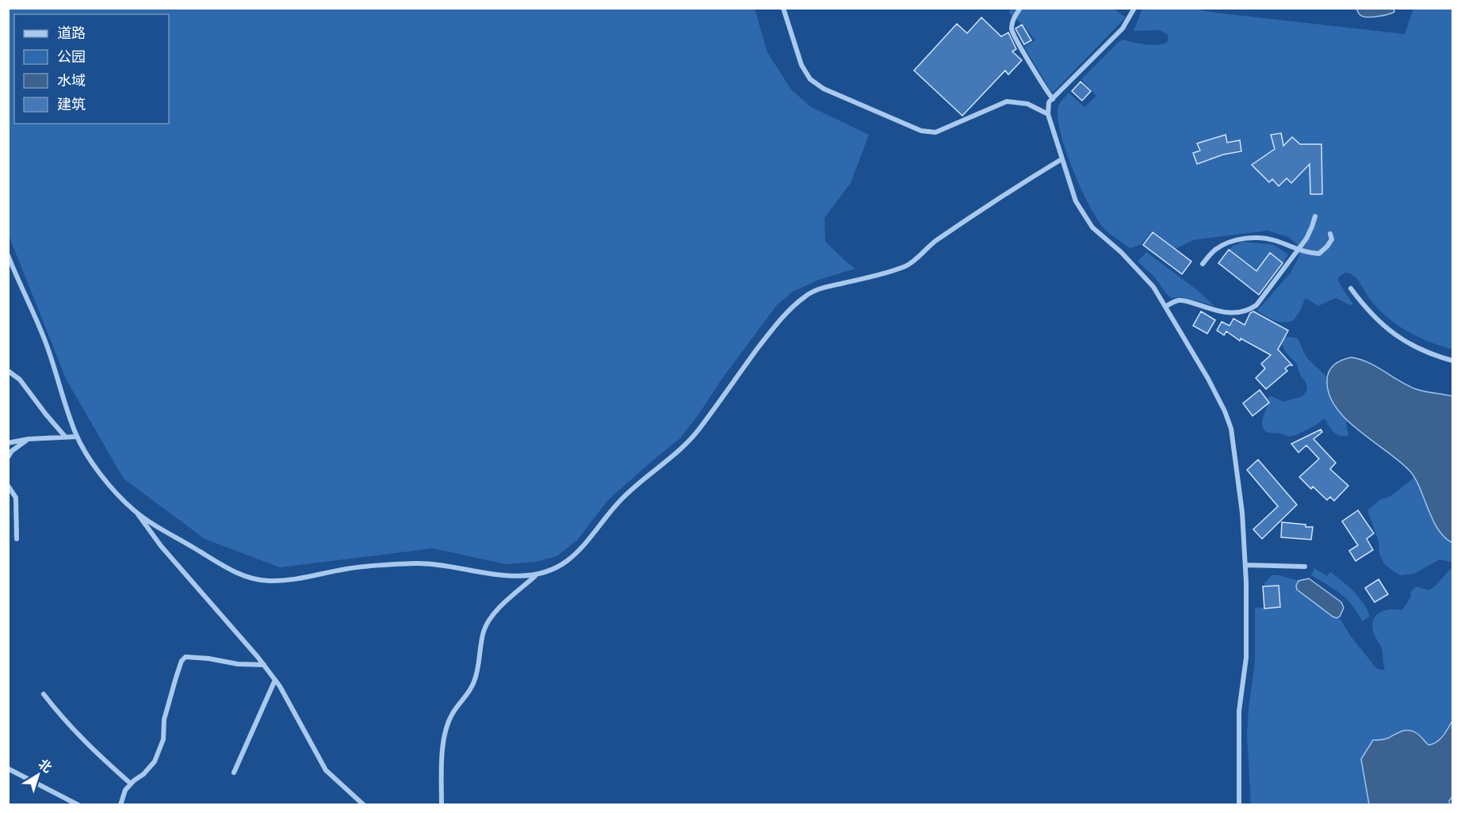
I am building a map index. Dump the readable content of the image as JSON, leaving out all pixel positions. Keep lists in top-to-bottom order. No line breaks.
{"legend":["道路","公园","水域","建筑"],"north":"top right"}
